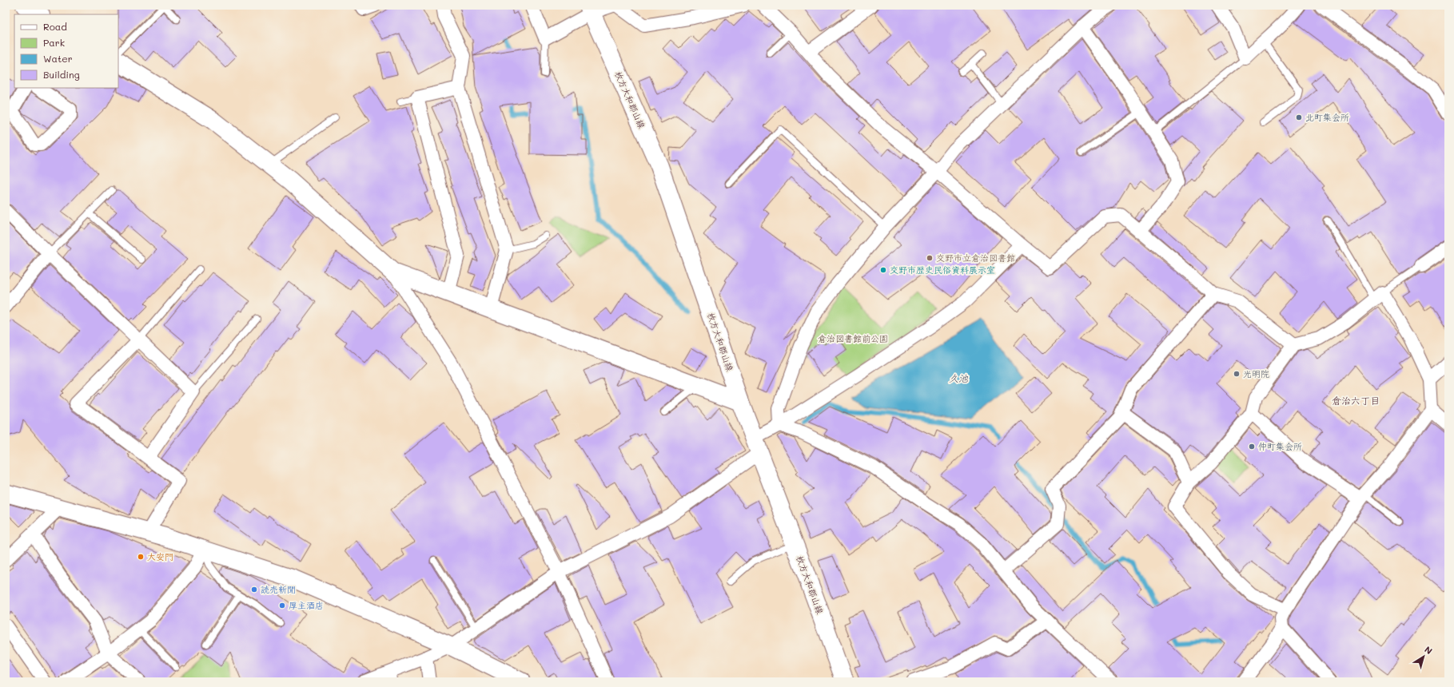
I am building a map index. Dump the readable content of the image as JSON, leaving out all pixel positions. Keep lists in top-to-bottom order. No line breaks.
{"streets":{"street":["枚方大和郡山線"]},"districts":["倉治六丁目"],"water":["久池"],"parks":["倉治図書館前公園"],"places":["北町集会所","交野市立倉治図書館","交野市歴史民俗資料展示室","光明院","仲町集会所","大安門","読売新聞","厚主酒店"],"legend":["Road","Park","Water","Building"],"north":"top right"}
